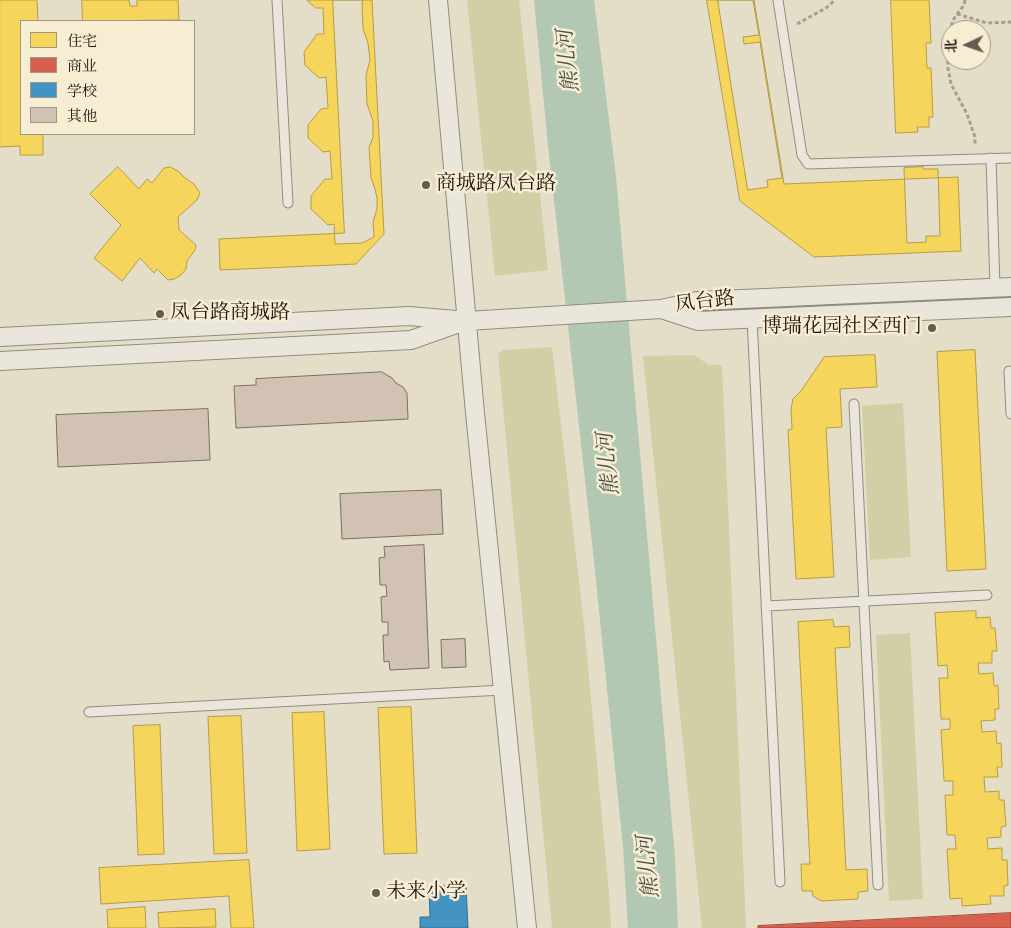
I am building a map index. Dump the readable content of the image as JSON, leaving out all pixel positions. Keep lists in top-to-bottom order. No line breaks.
{"streets":{"street":["凤台路"]},"water":["熊儿河"],"places":["商城路凤台路","凤台路商城路","博瑞花园社区西门","未来小学"],"legend":["住宅","商业","学校","其他"],"north":"left"}
